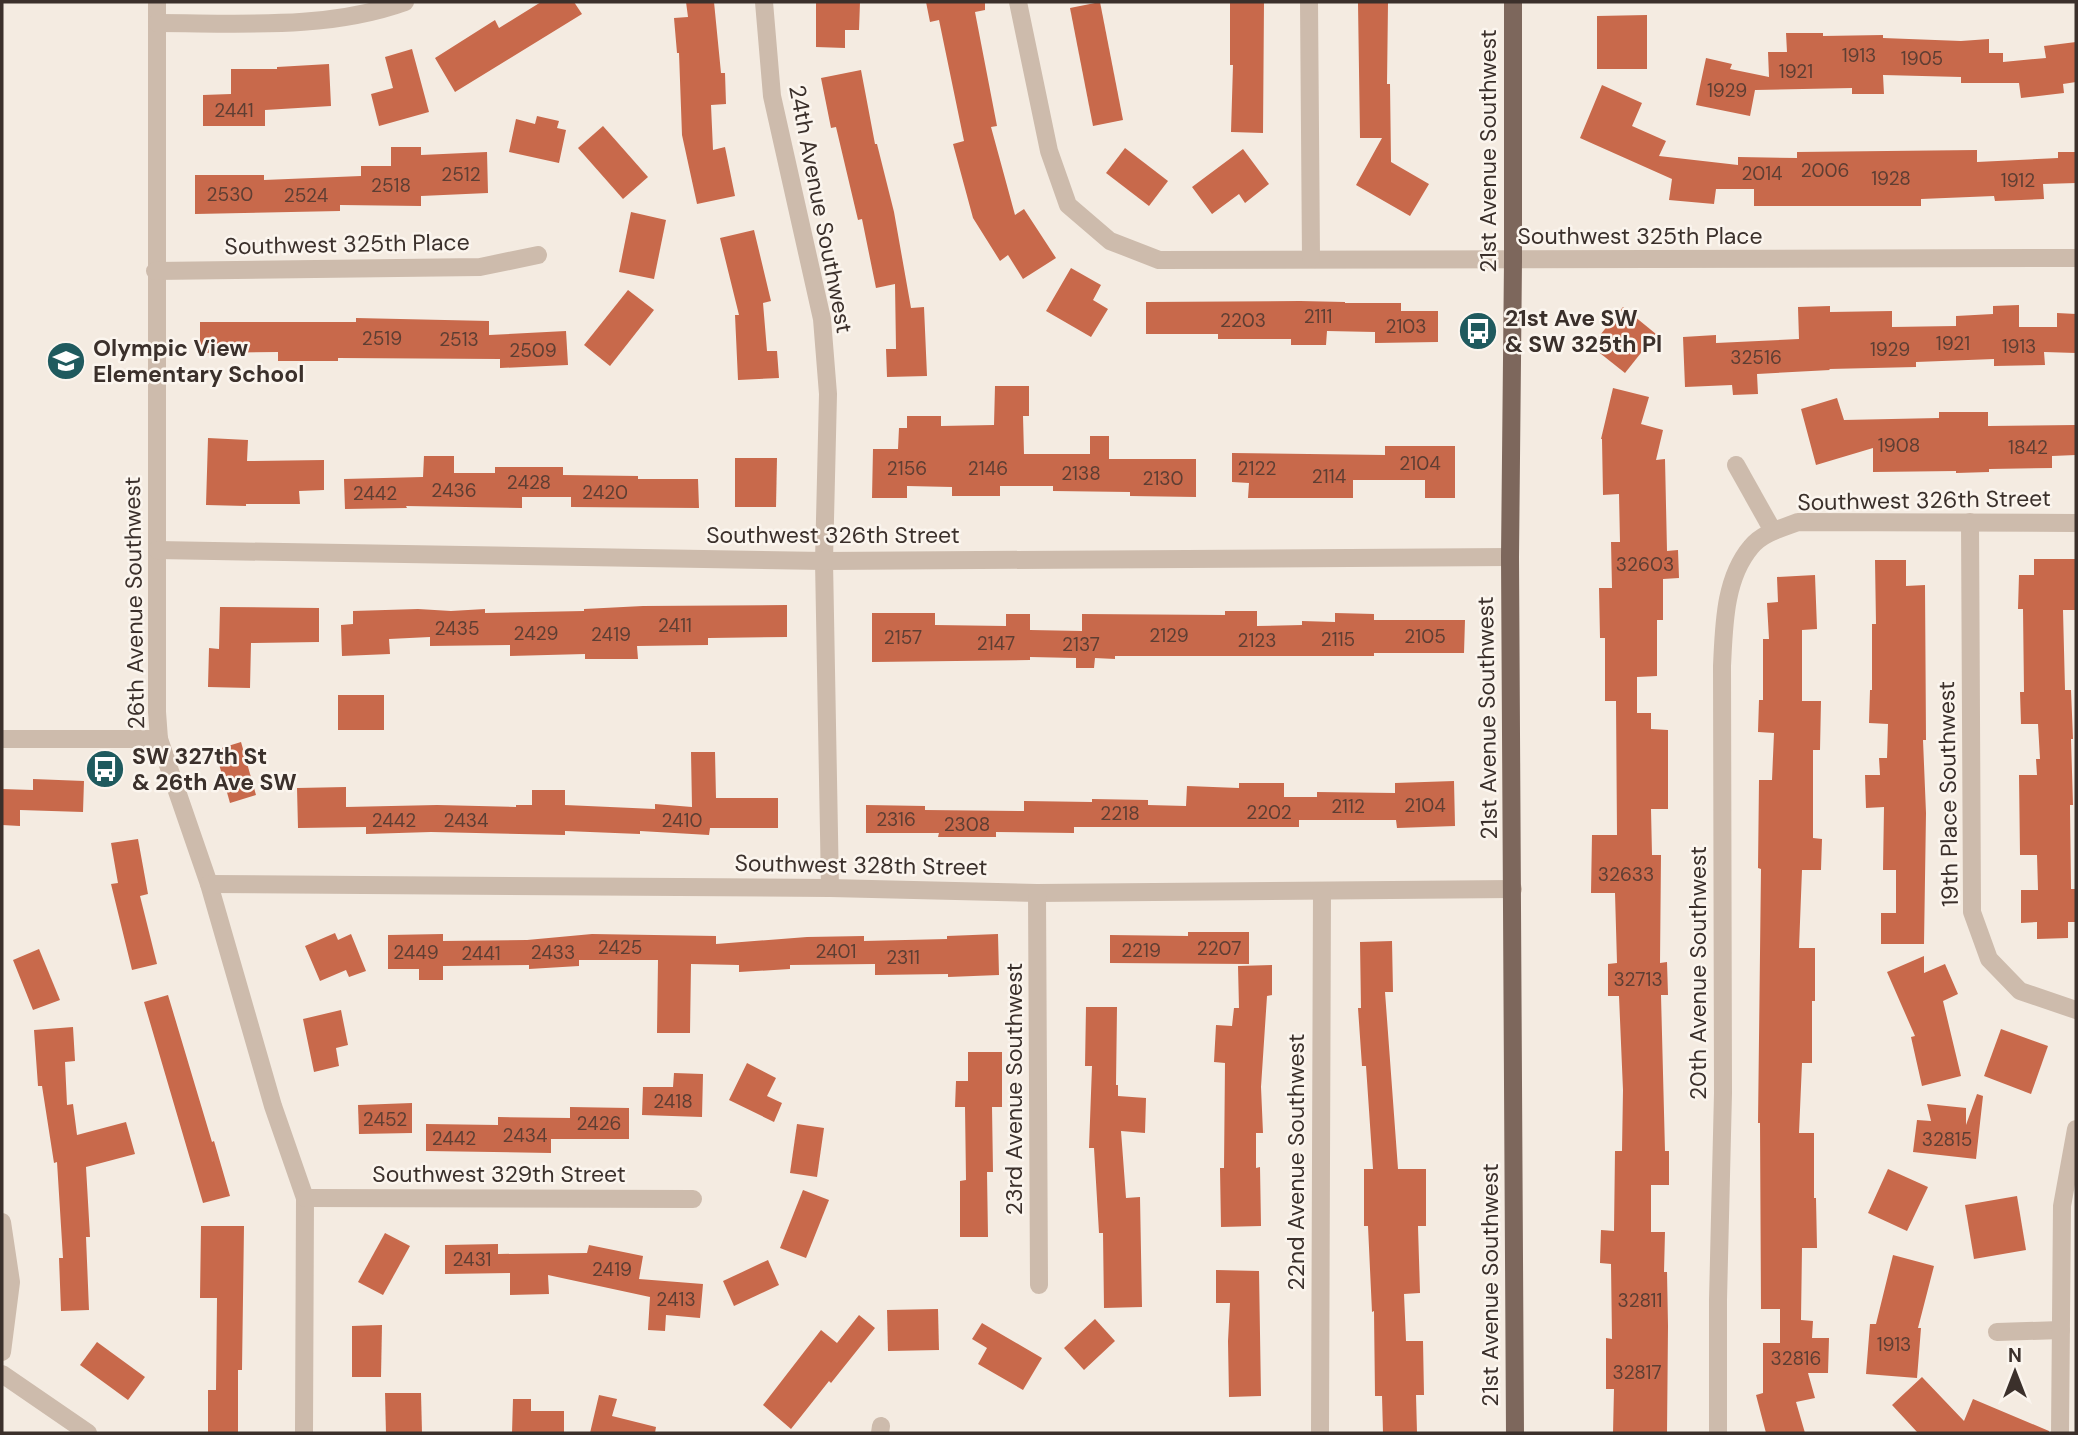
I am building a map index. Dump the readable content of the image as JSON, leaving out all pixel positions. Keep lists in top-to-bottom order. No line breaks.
{"streets":{"main road":["21st Avenue Southwest"],"street":["24th Avenue Southwest","Southwest 325th Place","Southwest 326th Street","26th Avenue Southwest","19th Place Southwest","Southwest 328th Street","20th Avenue Southwest","23rd Avenue Southwest","22nd Avenue Southwest","Southwest 329th Street"]},"crossings":[["21st Avenue Southwest","Southwest 325th Place"],["21st Avenue Southwest","Southwest 326th Street"],["21st Avenue Southwest","Southwest 328th Street"],["24th Avenue Southwest","Southwest 326th Street"],["24th Avenue Southwest","Southwest 328th Street"],["Southwest 325th Place","26th Avenue Southwest"],["Southwest 326th Street","26th Avenue Southwest"],["Southwest 326th Street","19th Place Southwest"],["Southwest 326th Street","20th Avenue Southwest"],["26th Avenue Southwest","Southwest 328th Street"],["26th Avenue Southwest","Southwest 329th Street"],["Southwest 328th Street","23rd Avenue Southwest"],["Southwest 328th Street","22nd Avenue Southwest"]],"places":{"bus stop":["21st Ave SW & SW 325th Pl","SW 327th St & 26th Ave SW"],"school or university":["Olympic View Elementary School"]},"house_numbers":["1913","1905","1921","1929","2441","2006","2014","2512","1928","1912","2518","2530","2524","2111","2203","2103","2519","2513","1921","1913","1929","2509","32516","1908","1842","2104","2156","2146","2122","2138","2114","2130","2428","2436","2420","2442","32603","2411","2435","2429","2419","2129","2105","2157","2115","2123","2147","2137","2104","2112","2202","2218","2316","2442","2434","2410","2308","32633","2425","2207","2219","2401","2449","2433","2441","2311","32713","2418","2452","2426","2434","2442","32815","2431","2419","2413","32811","1913","32816","32817"],"north":"top"}
